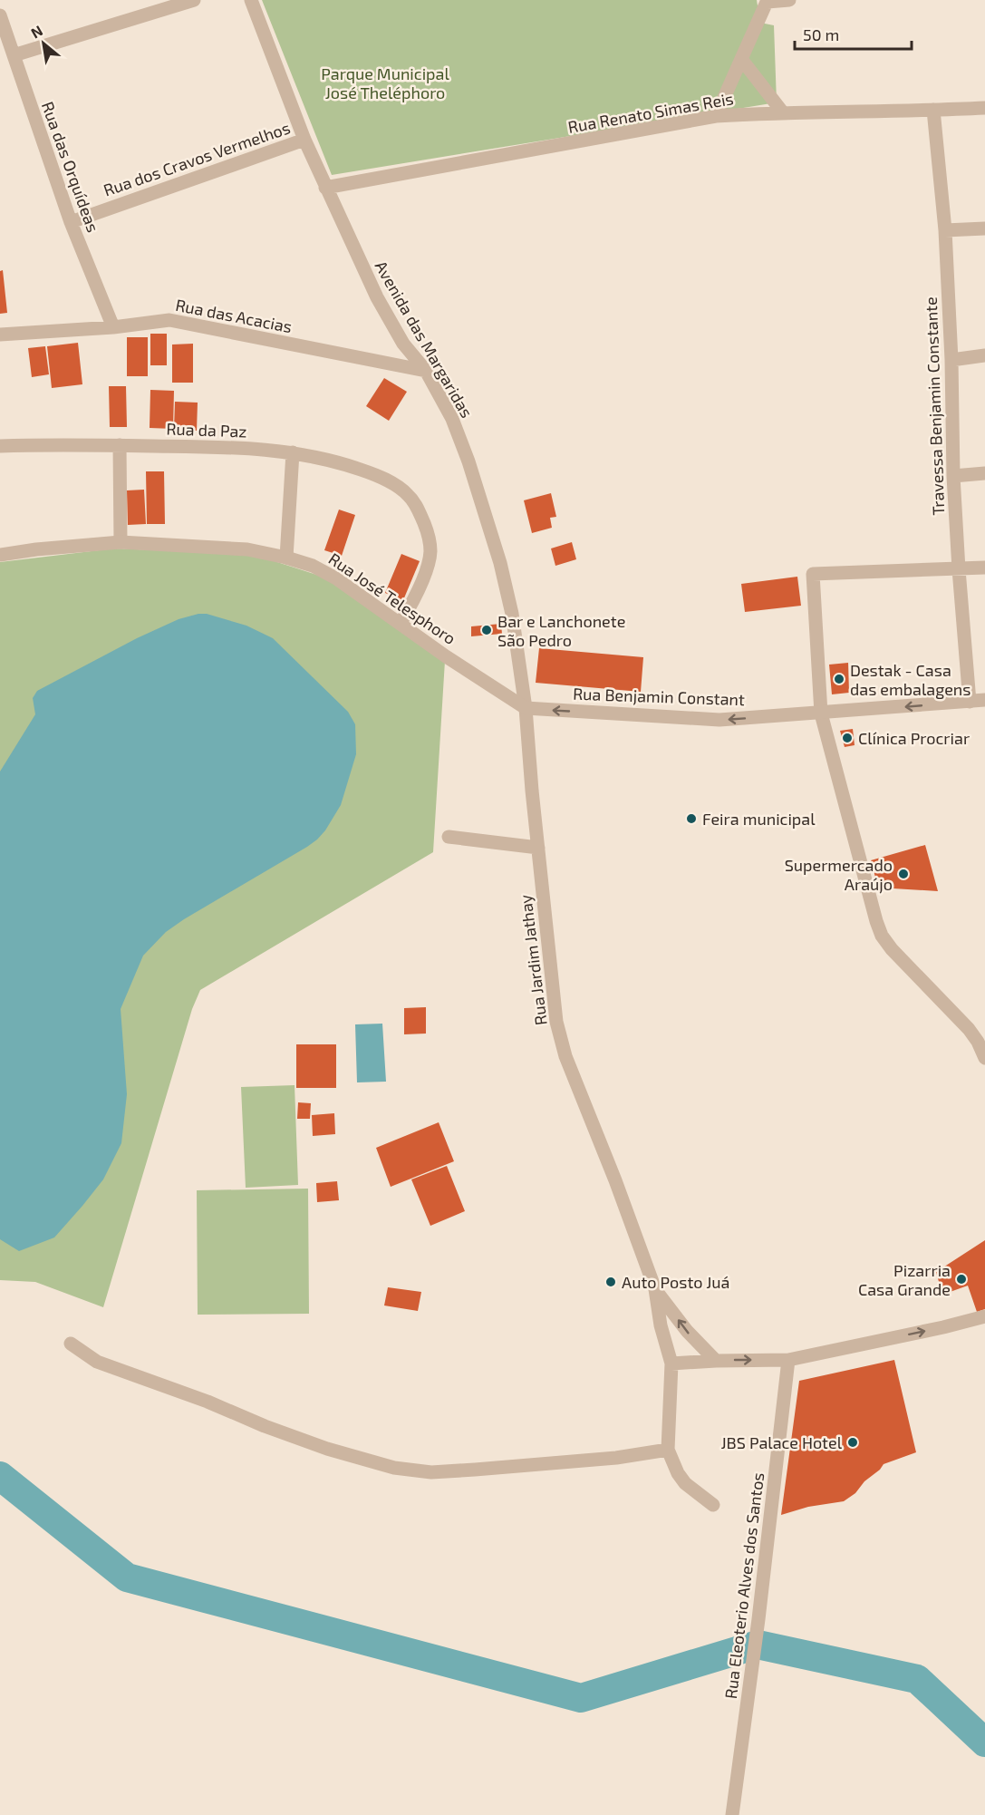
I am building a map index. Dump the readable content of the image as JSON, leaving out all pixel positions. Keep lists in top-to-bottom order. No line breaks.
{"streets":{"street":["Rua Renato Simas Reis","Rua dos Cravos Vermelhos","Rua das Orquídeas","Rua das Acacias","Avenida das Margaridas","Travessa Benjamin Constante","Rua da Paz","Rua José Telesphoro","Rua Benjamin Constant","Rua Jardim Jathay","Rua Eleoterio Alves dos Santos"]},"crossings":[["Rua Renato Simas Reis","Avenida das Margaridas"],["Rua Renato Simas Reis","Travessa Benjamin Constante"],["Rua dos Cravos Vermelhos","Rua das Orquídeas"],["Rua dos Cravos Vermelhos","Avenida das Margaridas"],["Rua das Orquídeas","Rua das Acacias"],["Rua das Acacias","Avenida das Margaridas"],["Avenida das Margaridas","Rua José Telesphoro"],["Avenida das Margaridas","Rua Benjamin Constant"],["Avenida das Margaridas","Rua Jardim Jathay"],["Travessa Benjamin Constante","Rua Benjamin Constant"],["Rua da Paz","Rua José Telesphoro"],["Rua José Telesphoro","Rua Benjamin Constant"],["Rua José Telesphoro","Rua Jardim Jathay"],["Rua Benjamin Constant","Rua Jardim Jathay"]],"one_way":["Rua Benjamin Constant"],"parks":["Parque Municipal José Theléphoro"],"places":["Bar e Lanchonete São Pedro","Destak - Casa das embalagens","Clínica Procriar","Feira municipal","Supermercado Araújo","Pizarria Casa Grande","Auto Posto Juá","JBS Palace Hotel"],"scale_bar":"50 m","north":"top left"}
